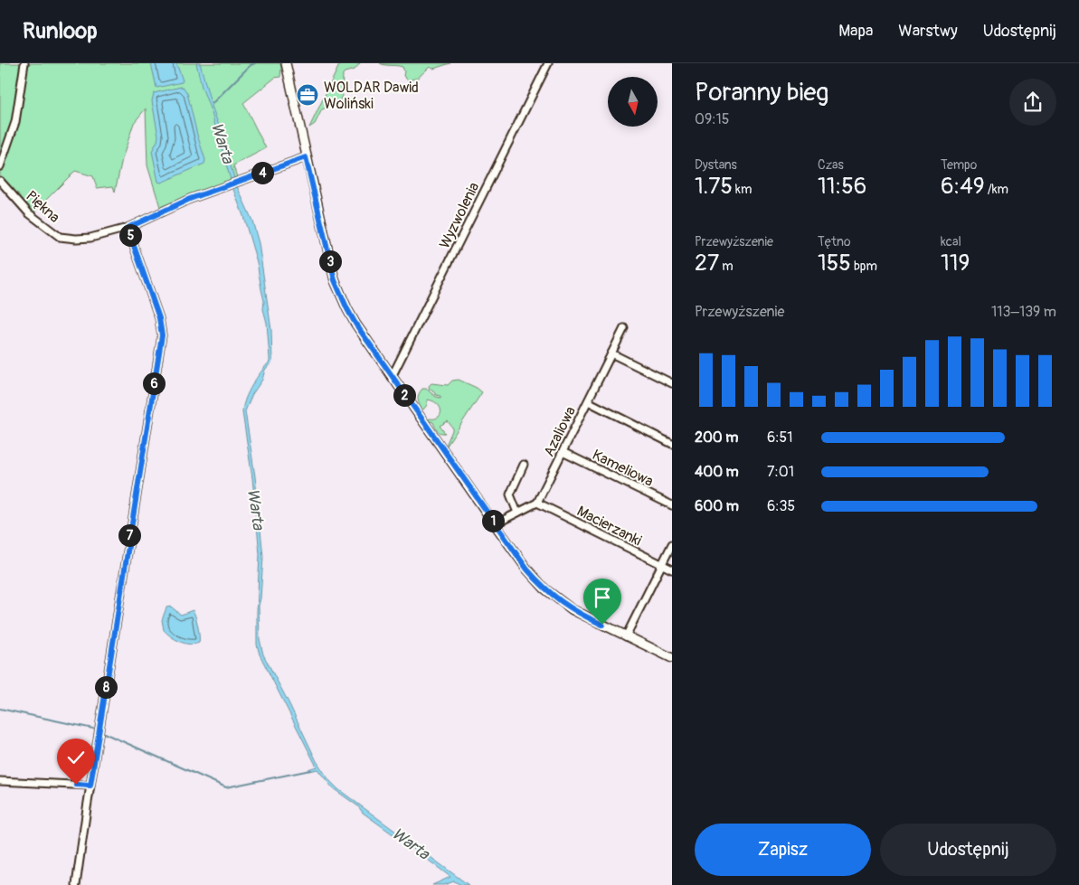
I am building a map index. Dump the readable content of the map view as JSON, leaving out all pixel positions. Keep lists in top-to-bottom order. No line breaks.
{"streets":{"street":["Piękna","Wyzwolenia","Azaliowa","Kameliowa","Macierzanki"]},"crossings":[["Azaliowa","Kameliowa"],["Azaliowa","Macierzanki"]],"water":["Warta"],"places":{"office":["WOLDAR Dawid Woliński"]},"north":"bottom","page":{"header":"Runloop","nav":["Mapa","Warstwy","Udostępnij"],"heading":["Poranny bieg","09:15"],"stats":[["Dystans","1.75 km"],["Czas","11:56"],["Tempo","6:49 /km"],["Przewyższenie","27 m"],["Tętno","155 bpm"],["kcal","119"]],"pins":["4","5","3","6","2","1","7","8"],"chart":["Przewyższenie","113–139 m"],"list":[{"name":"200 m","note":"6:51"},{"name":"400 m","note":"7:01"},{"name":"600 m","note":"6:35"}],"buttons":["Zapisz","Udostępnij"]}}
